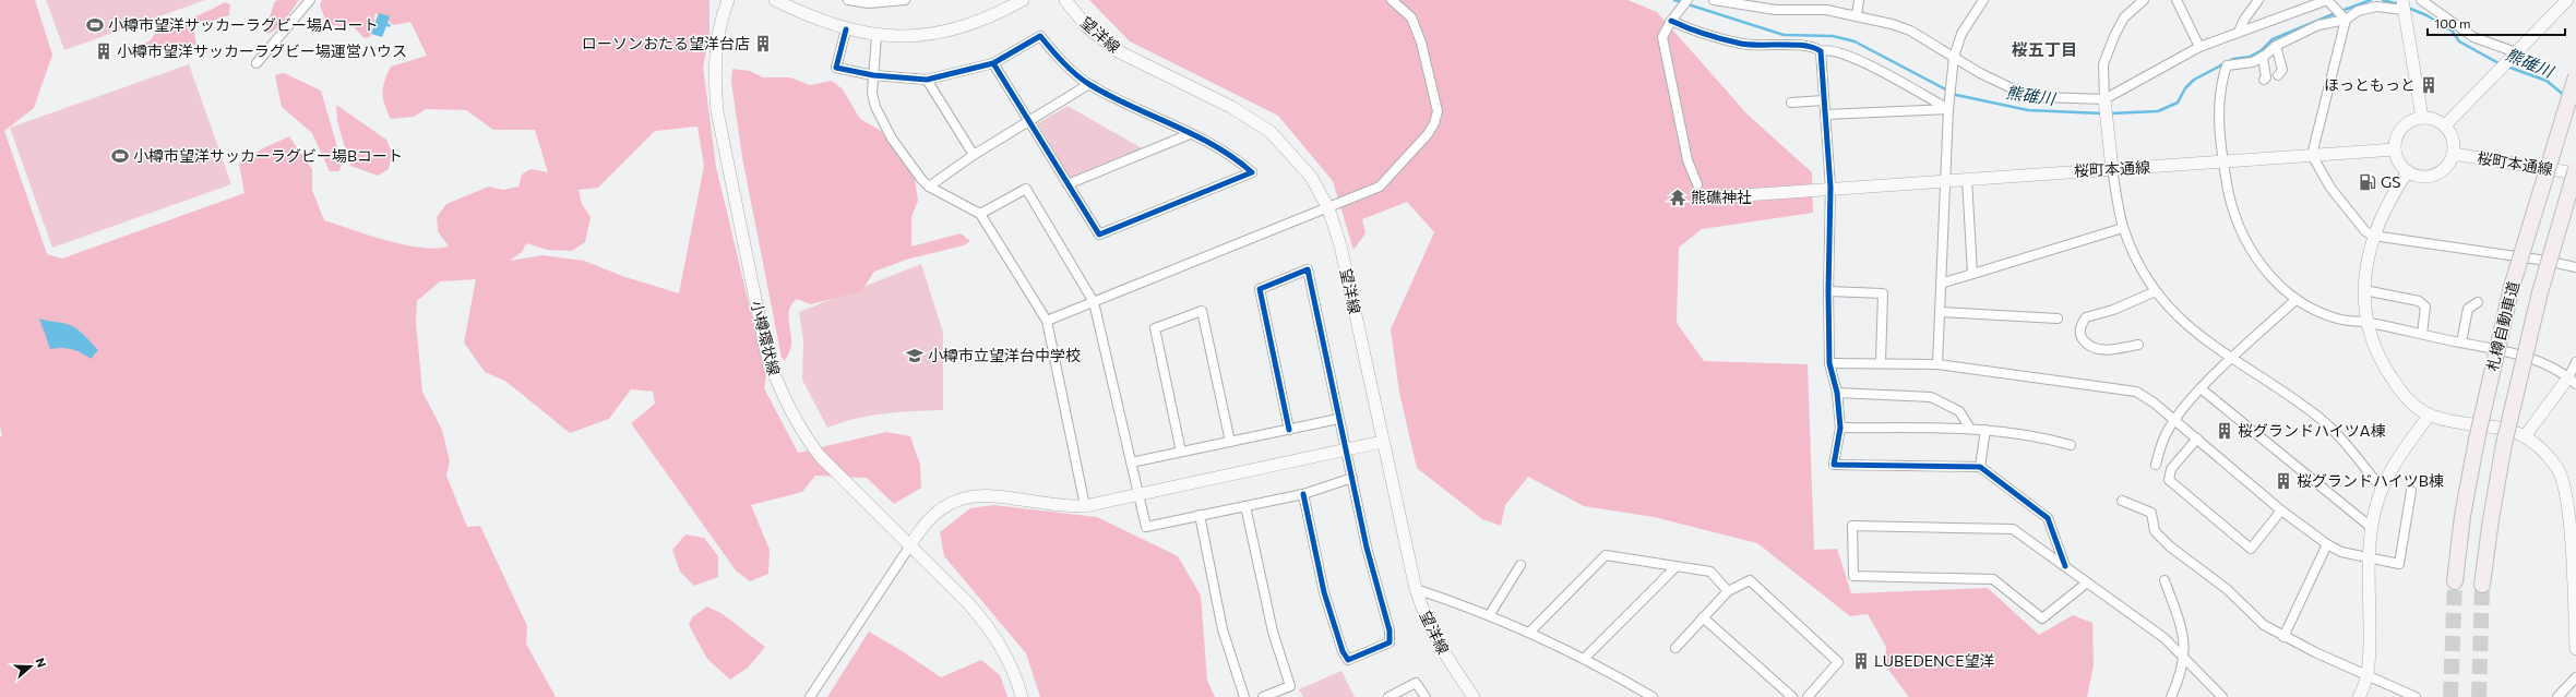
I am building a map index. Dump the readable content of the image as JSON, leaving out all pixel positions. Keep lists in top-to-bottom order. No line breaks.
{"streets":{"highway":["札樽自動車道"],"street":["望洋線","桜町本通線","小樽環状線"]},"districts":["桜五丁目"],"water":["熊碓川"],"places":{"sports":["小樽市望洋サッカーラグビー場Aコート","小樽市望洋サッカーラグビー場Bコート"],"building":["ローソンおたる望洋台店","小樽市望洋サッカーラグビー場運営ハウス","ほっともっと","桜グランドハイツA棟","桜グランドハイツB棟","LUBEDENCE望洋"],"fuel station":["GS"],"temple":["熊礁神社"],"school or university":["小樽市立望洋台中学校"]},"scale_bar":"100 m","north":"right"}
